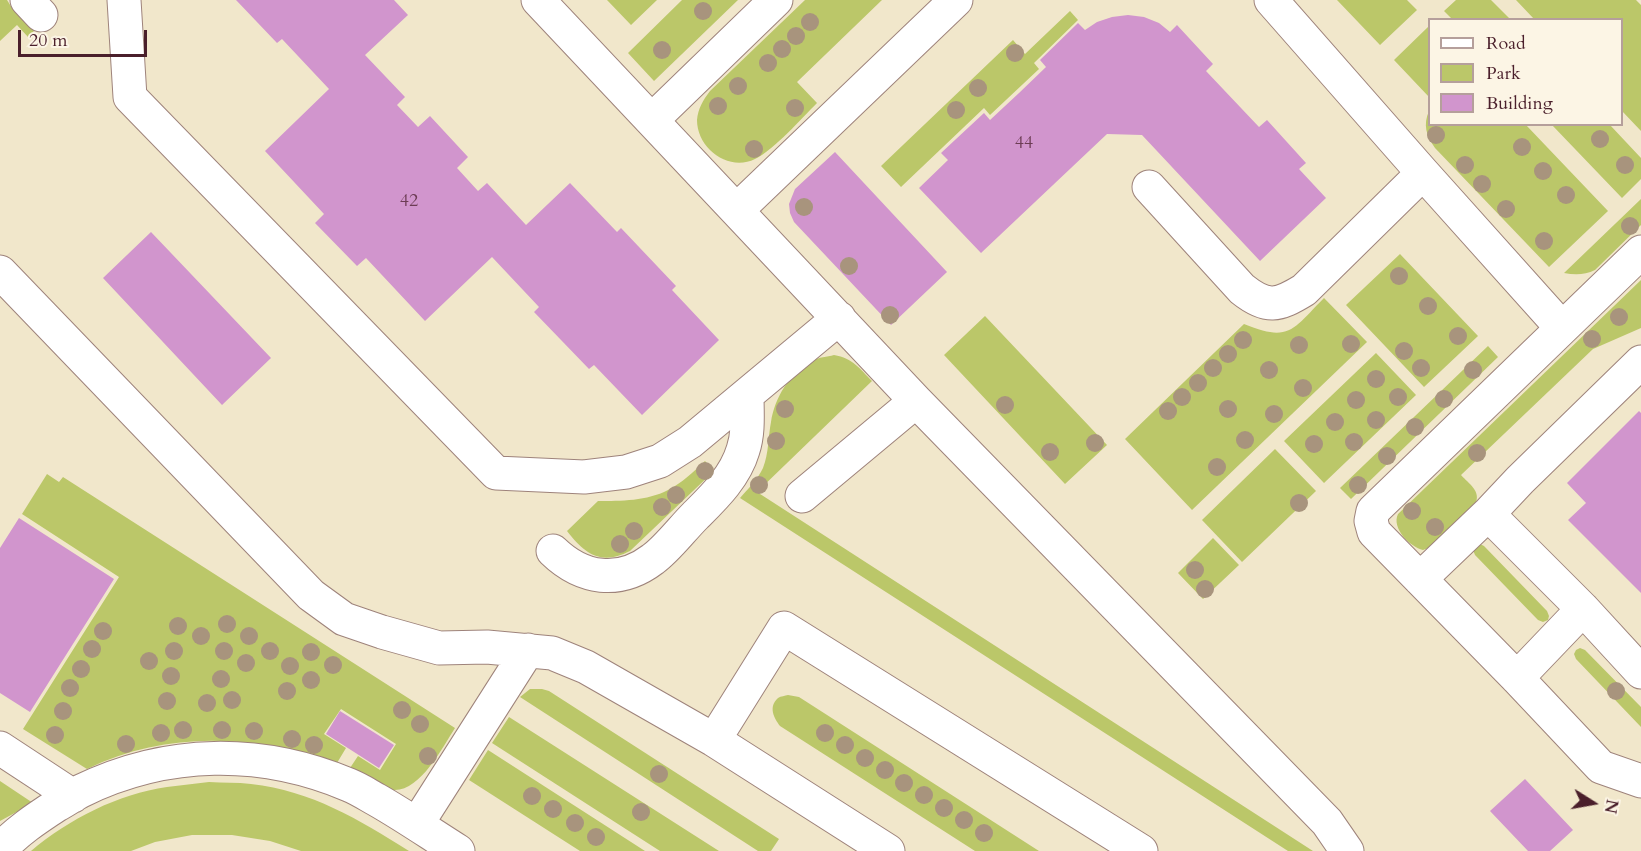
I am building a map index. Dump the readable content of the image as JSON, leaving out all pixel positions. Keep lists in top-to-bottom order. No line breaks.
{"house_numbers":["44","42"],"legend":["Road","Park","Building"],"scale_bar":"20 m","north":"right"}
